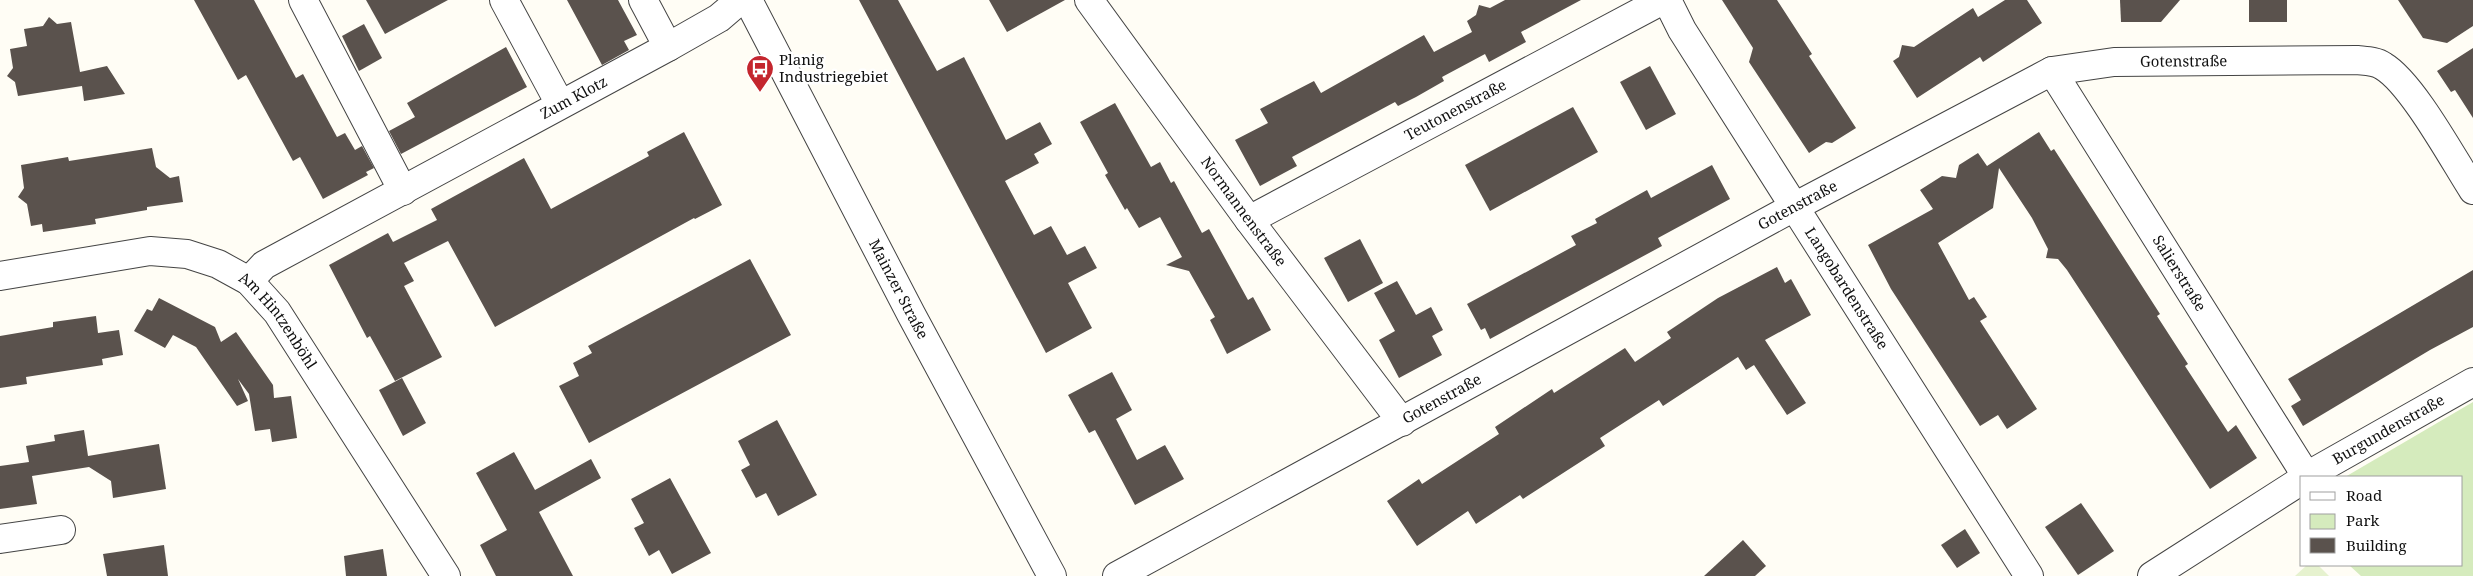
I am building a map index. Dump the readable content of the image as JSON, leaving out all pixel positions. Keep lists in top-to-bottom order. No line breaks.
{"streets":{"street":["Gotenstraße","Zum Klotz","Teutonenstraße","Normannenstraße","Salierstraße","Mainzer Straße","Langobardenstraße","Am Hintzenböhl","Burgundenstraße"]},"crossings":[["Gotenstraße","Normannenstraße"],["Gotenstraße","Salierstraße"],["Gotenstraße","Langobardenstraße"],["Zum Klotz","Am Hintzenböhl"],["Teutonenstraße","Normannenstraße"]],"places":{"bus stop":["Planig Industriegebiet"]},"legend":["Road","Park","Building"]}
